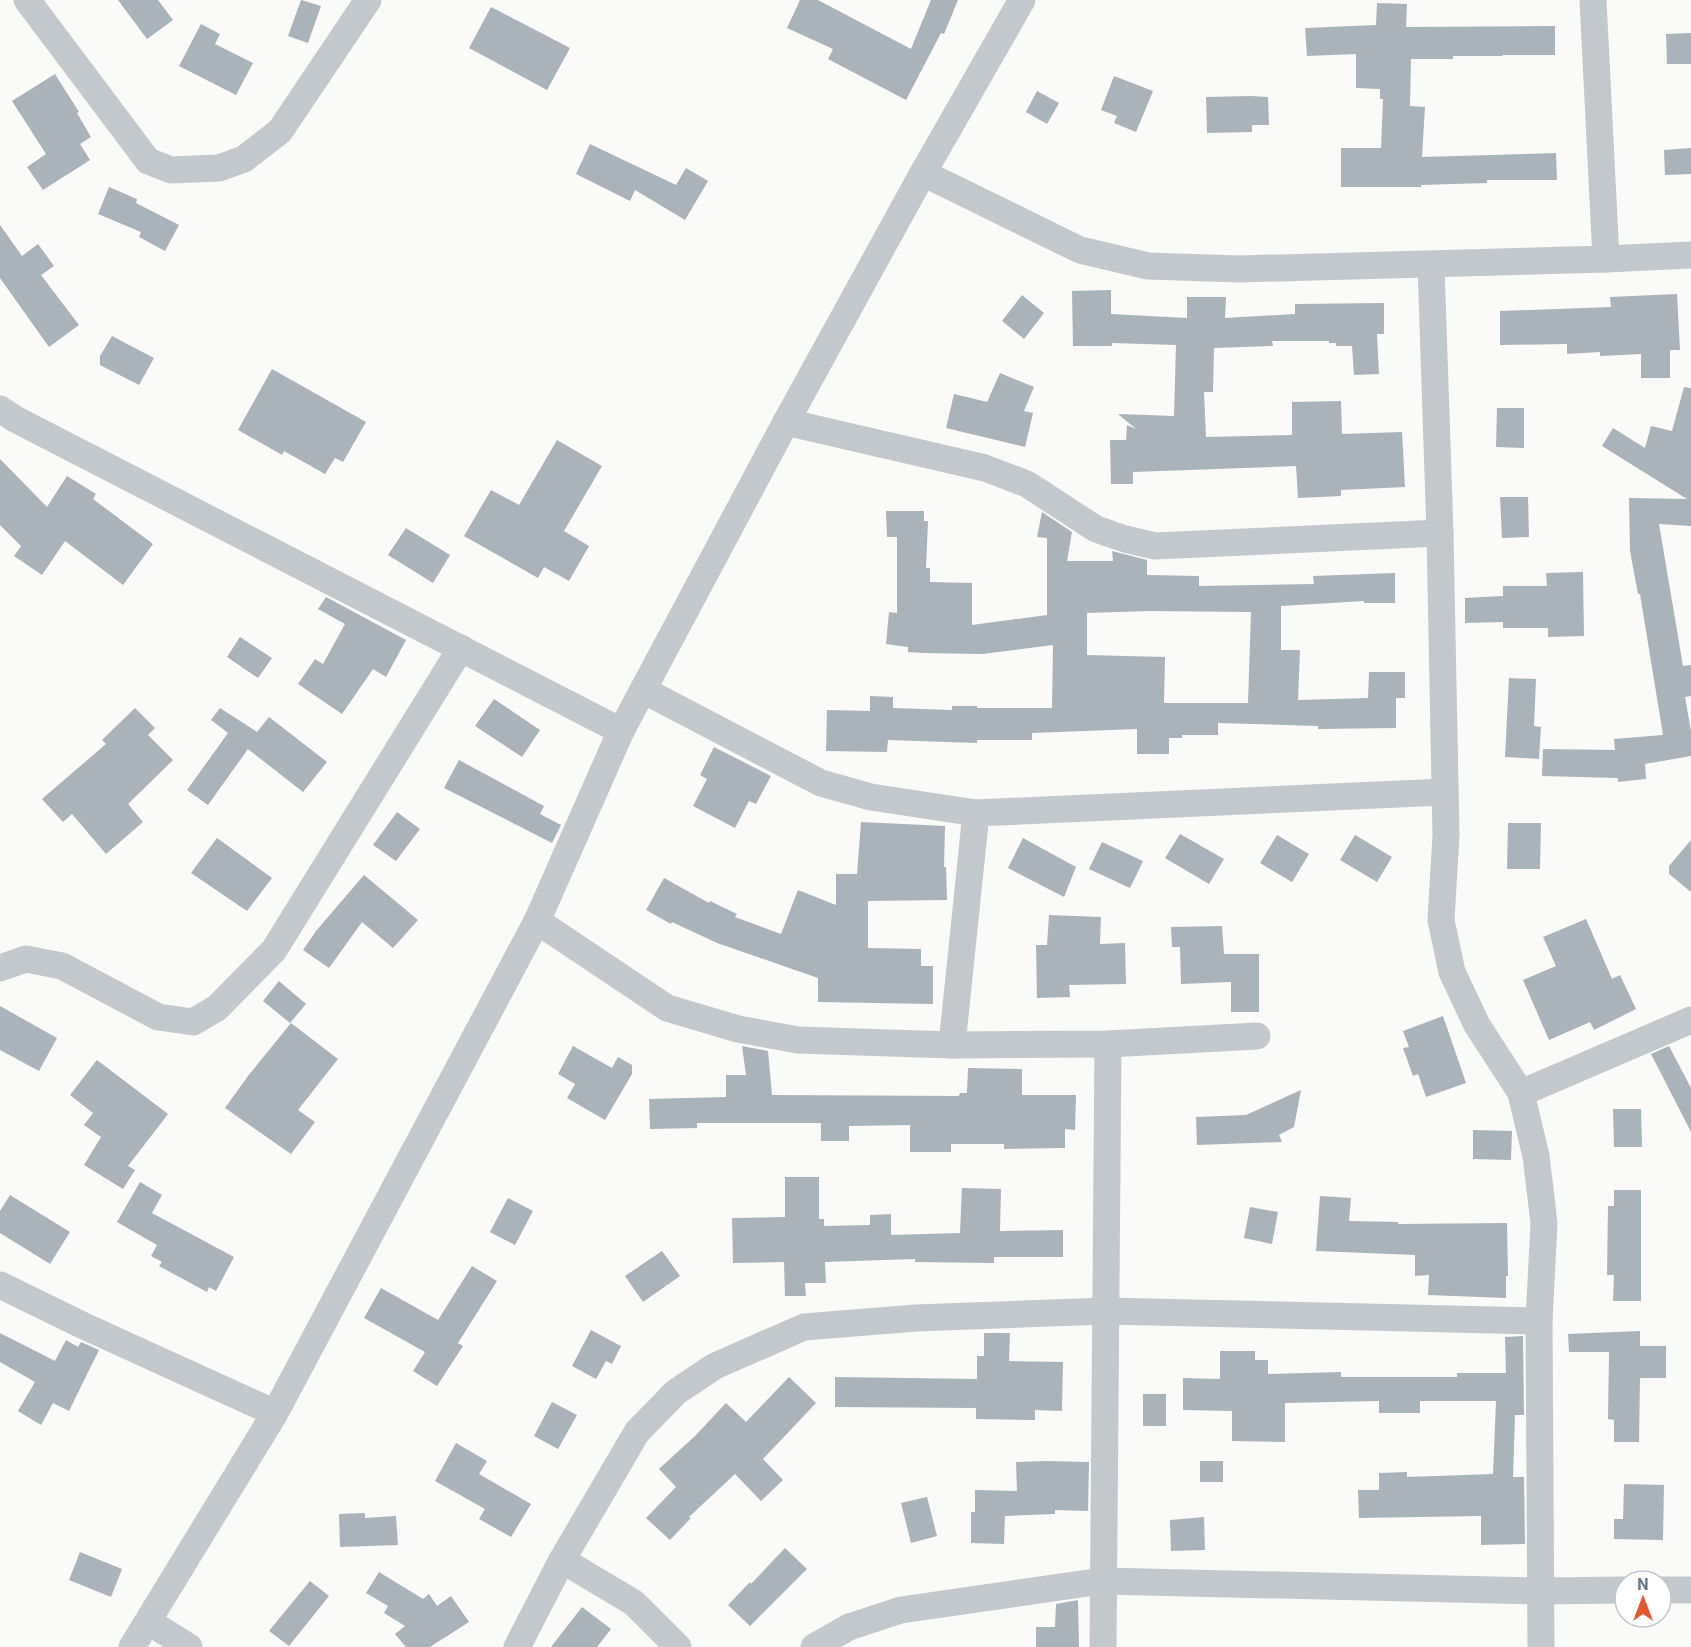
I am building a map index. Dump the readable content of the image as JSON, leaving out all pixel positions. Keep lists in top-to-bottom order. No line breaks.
{"north":"top"}
